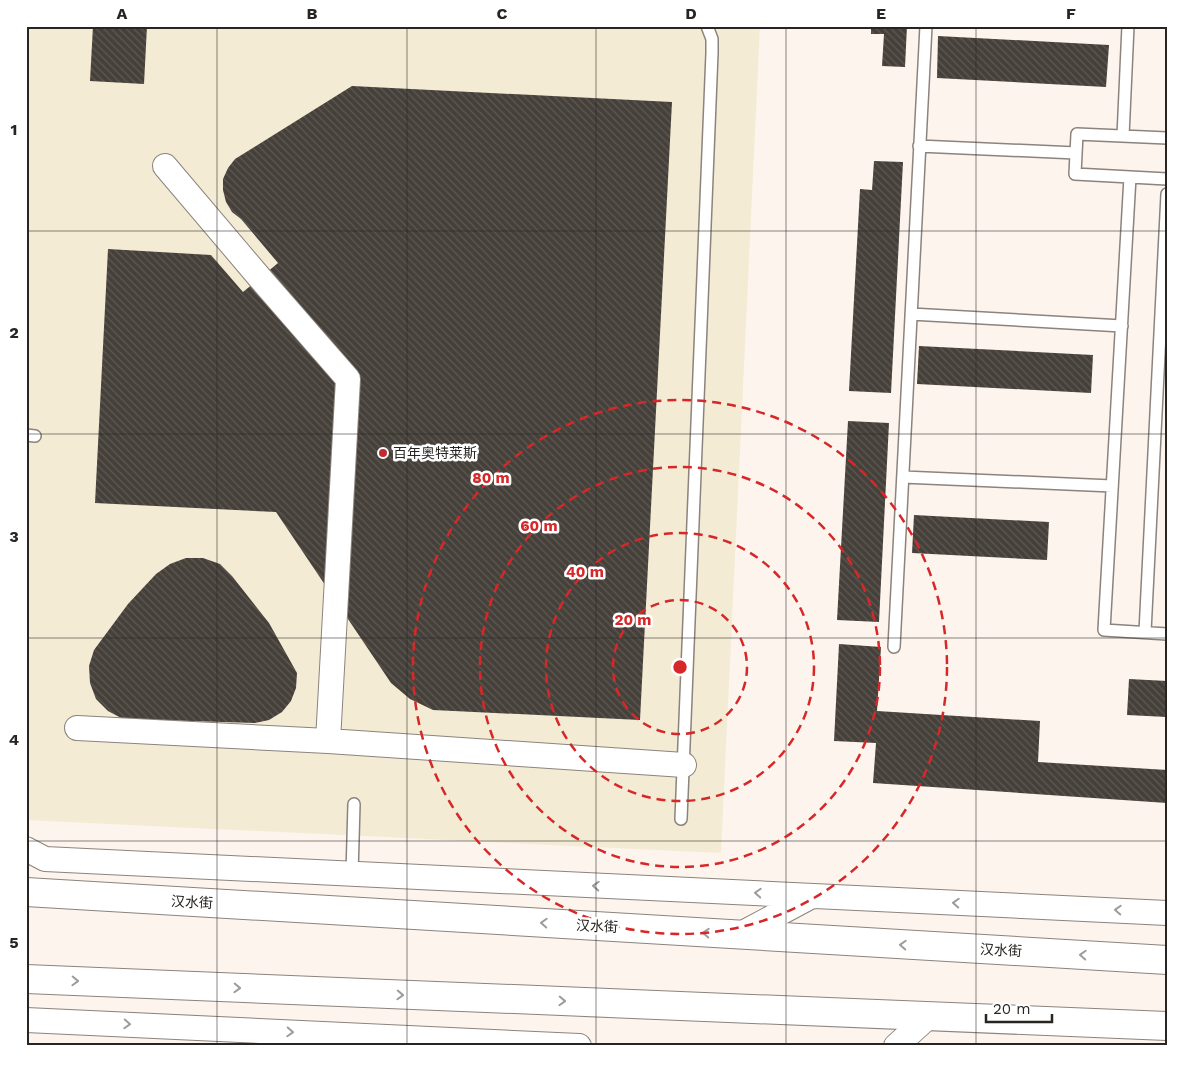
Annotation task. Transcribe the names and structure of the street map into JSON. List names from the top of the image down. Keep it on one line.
{"streets":{"main road":["汉水街"]},"places":["百年奥特莱斯"],"scale_bar":"20 m","grid":{"columns":["A","B","C","D","E","F"],"rows":["1","2","3","4","5"]},"rings":["80 m","60 m","40 m","20 m"]}
